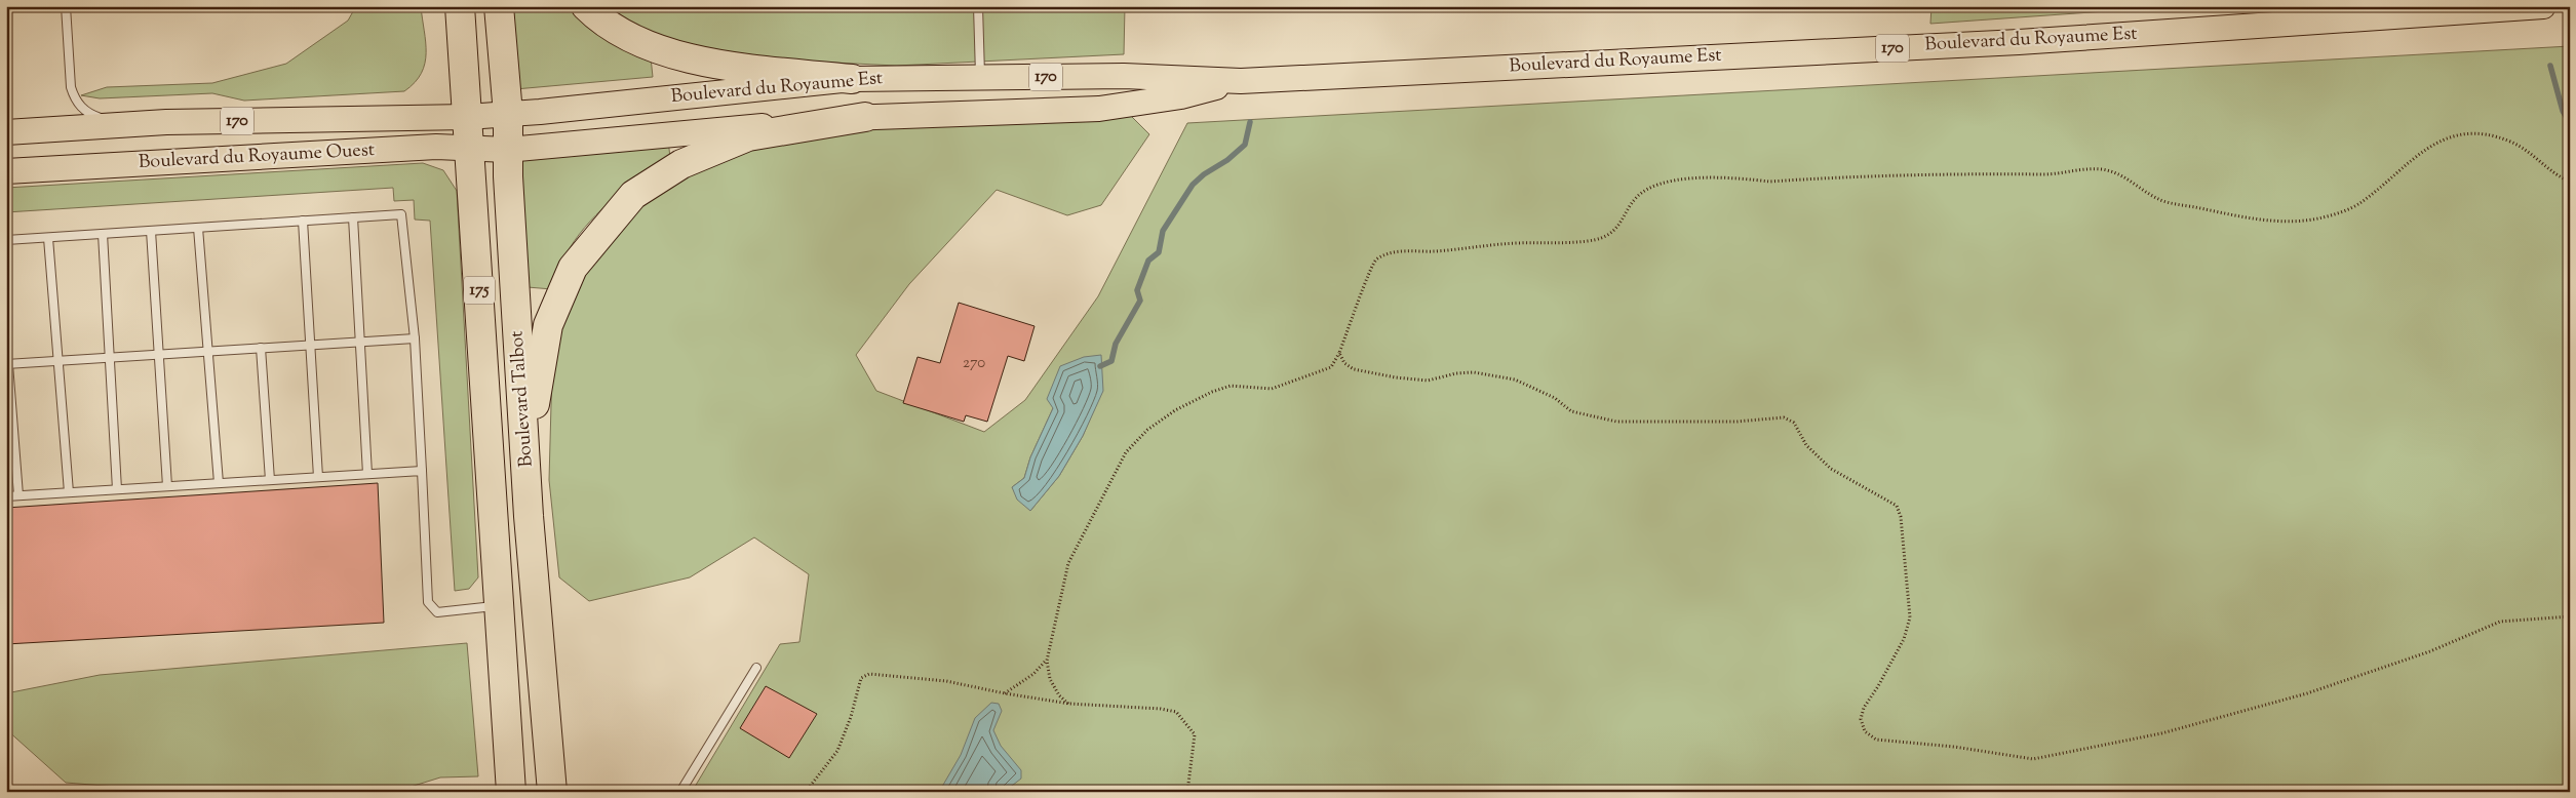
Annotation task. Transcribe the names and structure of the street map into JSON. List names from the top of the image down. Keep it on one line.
{"streets":{"highway":["175","Boulevard Talbot"],"main road":["Boulevard du Royaume Est","170","Boulevard du Royaume Ouest"]},"crossings":[["Boulevard du Royaume Est","Boulevard du Royaume Ouest"],["Boulevard du Royaume Est","Boulevard Talbot"],["Boulevard du Royaume Ouest","Boulevard Talbot"]],"house_numbers":["270"]}
